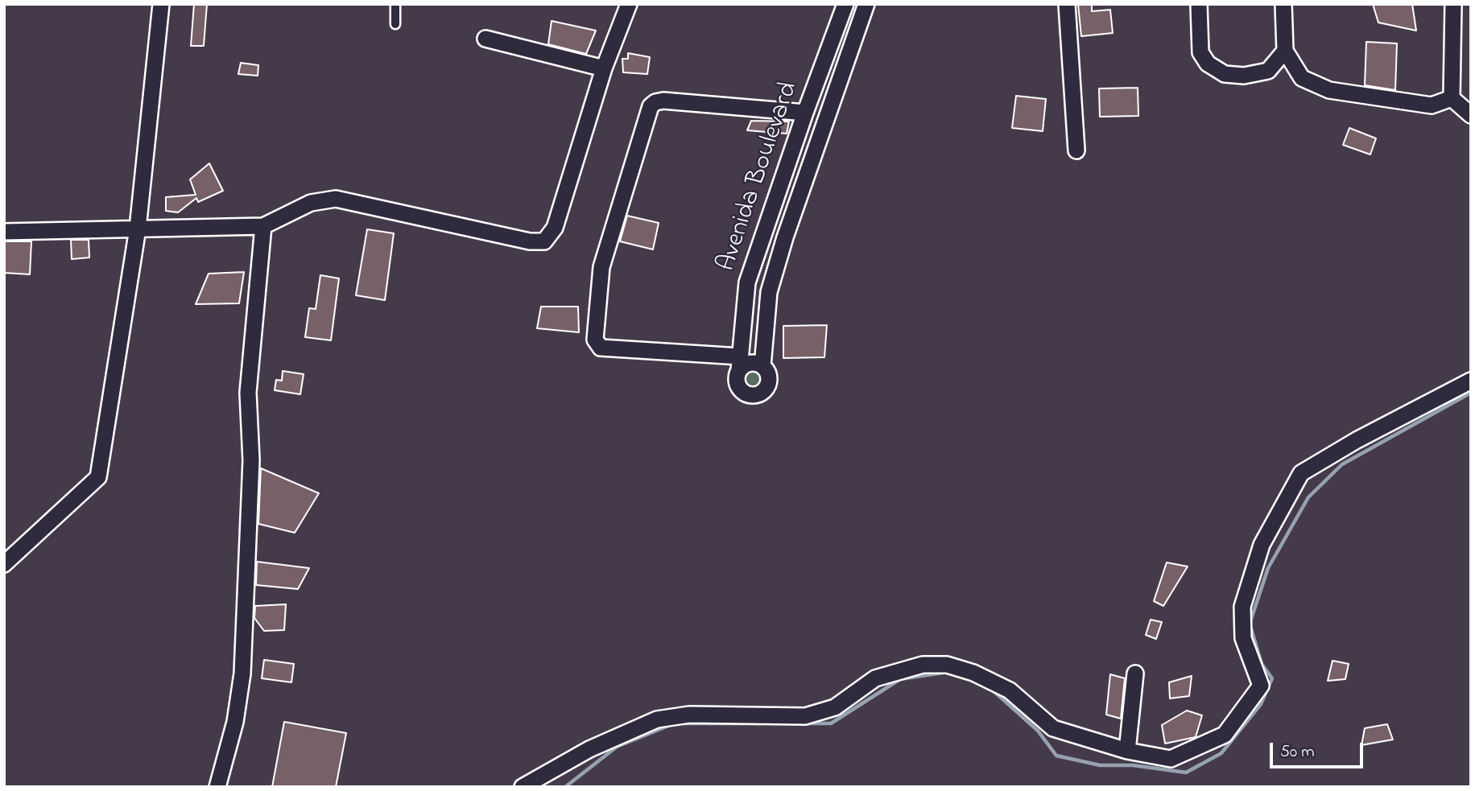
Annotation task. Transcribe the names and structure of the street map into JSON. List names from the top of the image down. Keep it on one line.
{"streets":{"street":["Avenida Boulevard"]},"scale_bar":"50 m"}
